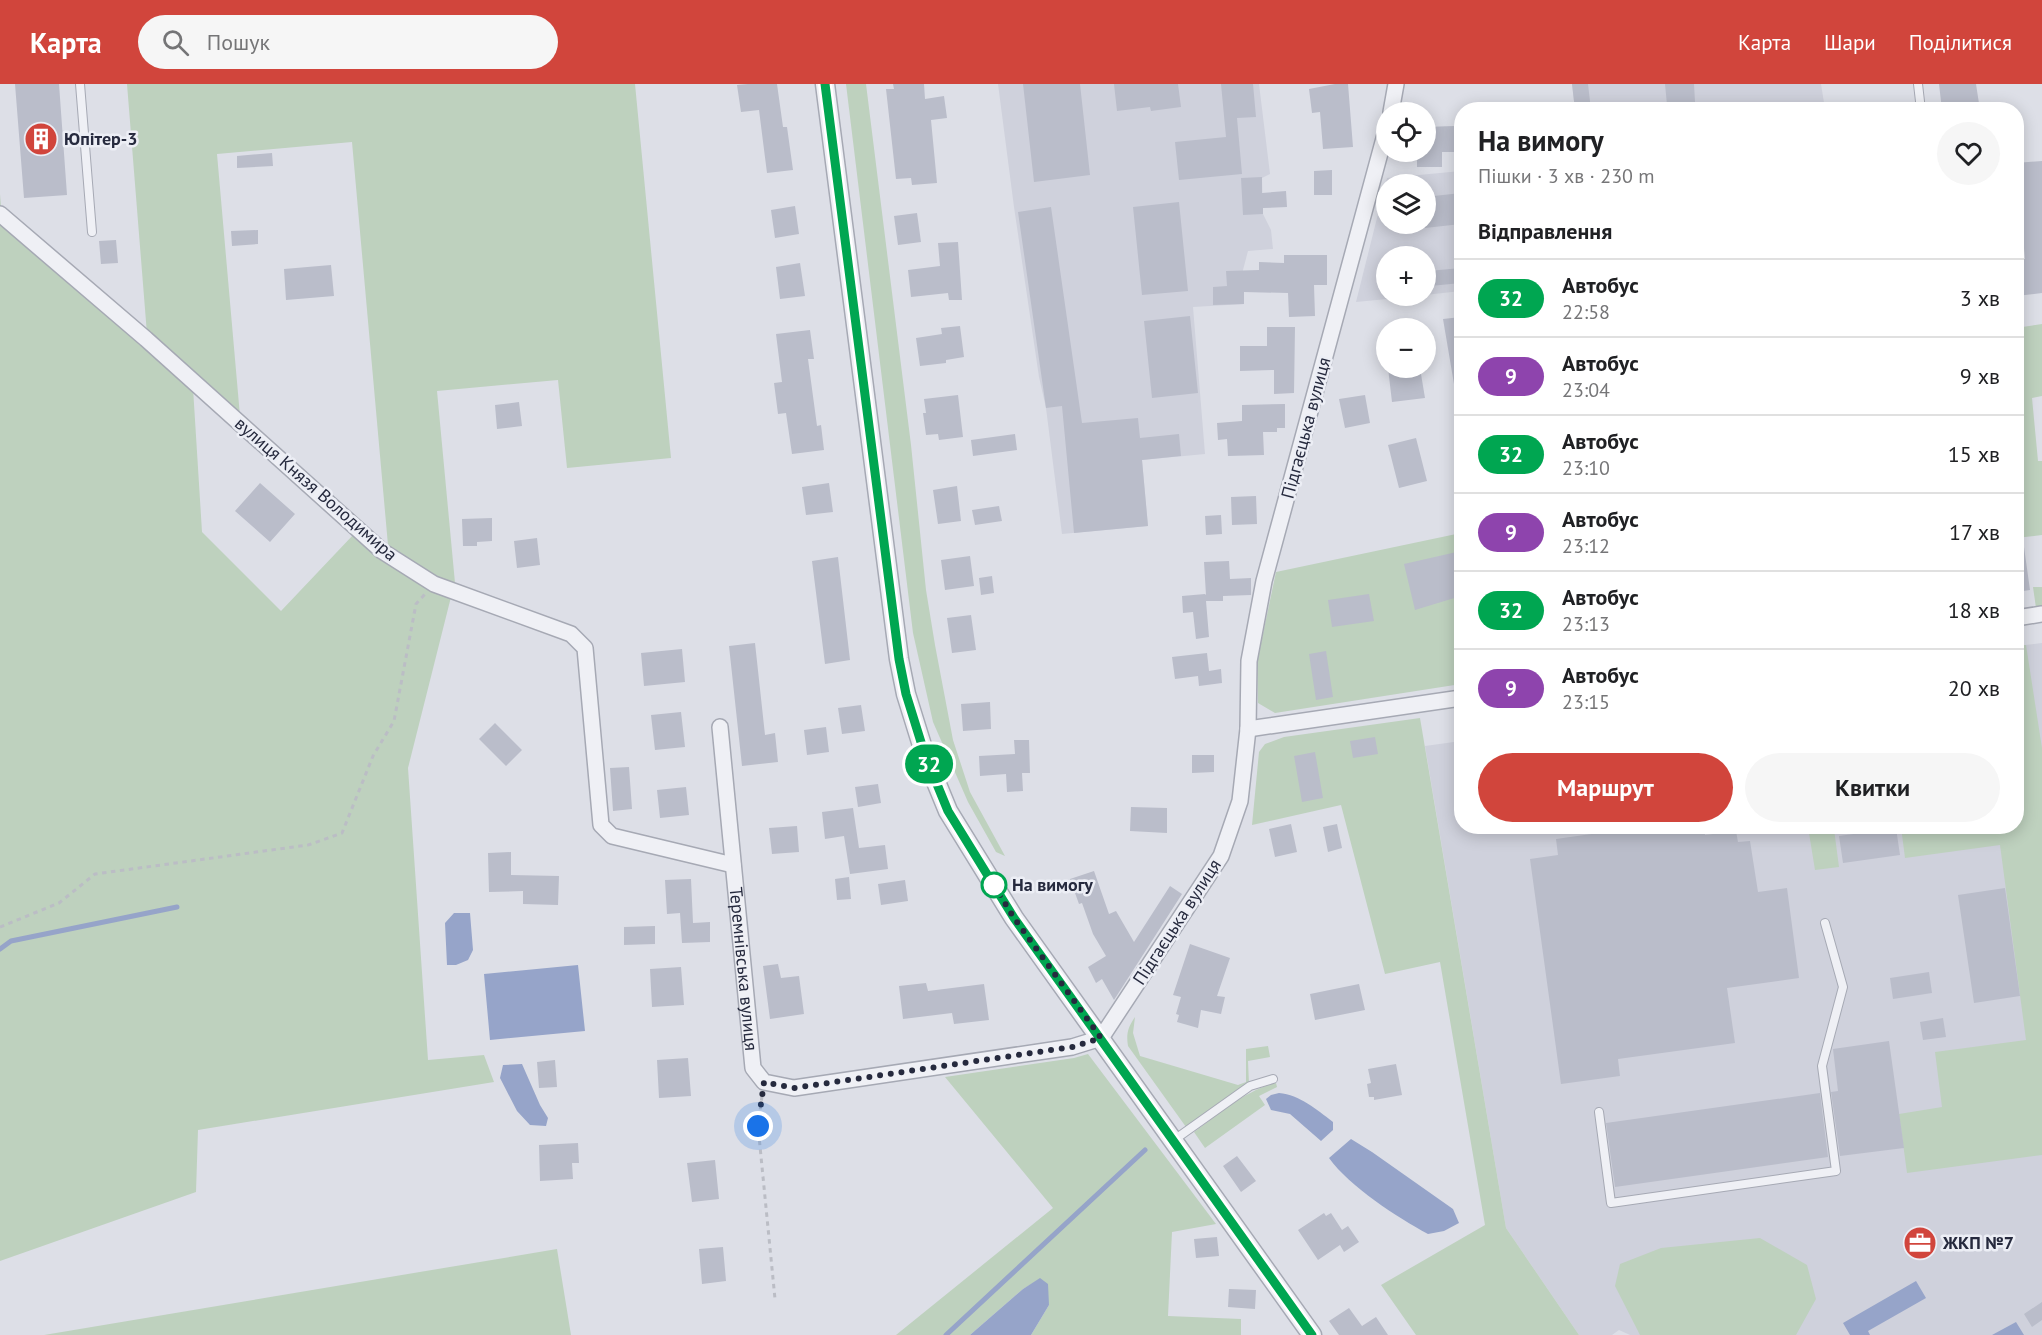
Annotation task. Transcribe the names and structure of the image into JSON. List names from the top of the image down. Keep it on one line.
{"streets":{"street":["Підгаєцька вулиця","вулиця Князя Володимира","Теремнівська вулиця"]},"crossings":[["вулиця Князя Володимира","Теремнівська вулиця"]],"places":{"building":["Юпітер-3"],"other":["На вимогу"],"office":["ЖКП №7"]},"lines":["bus line 32"],"page":{"header":"Карта","search":"Пошук","nav":["Карта","Шари","Поділитися"],"on_map":"32","map_buttons":["+","−"],"heading":[["На вимогу","Пішки · 3 хв · 230 m"],"Відправлення"],"list":[{"mark":"32","name":"Автобус","note":"22:58","value":"3 хв"},{"mark":"9","name":"Автобус","note":"23:04","value":"9 хв"},{"mark":"32","name":"Автобус","note":"23:10","value":"15 хв"},{"mark":"9","name":"Автобус","note":"23:12","value":"17 хв"},{"mark":"32","name":"Автобус","note":"23:13","value":"18 хв"},{"mark":"9","name":"Автобус","note":"23:15","value":"20 хв"}],"buttons":["Маршрут","Квитки"]}}
